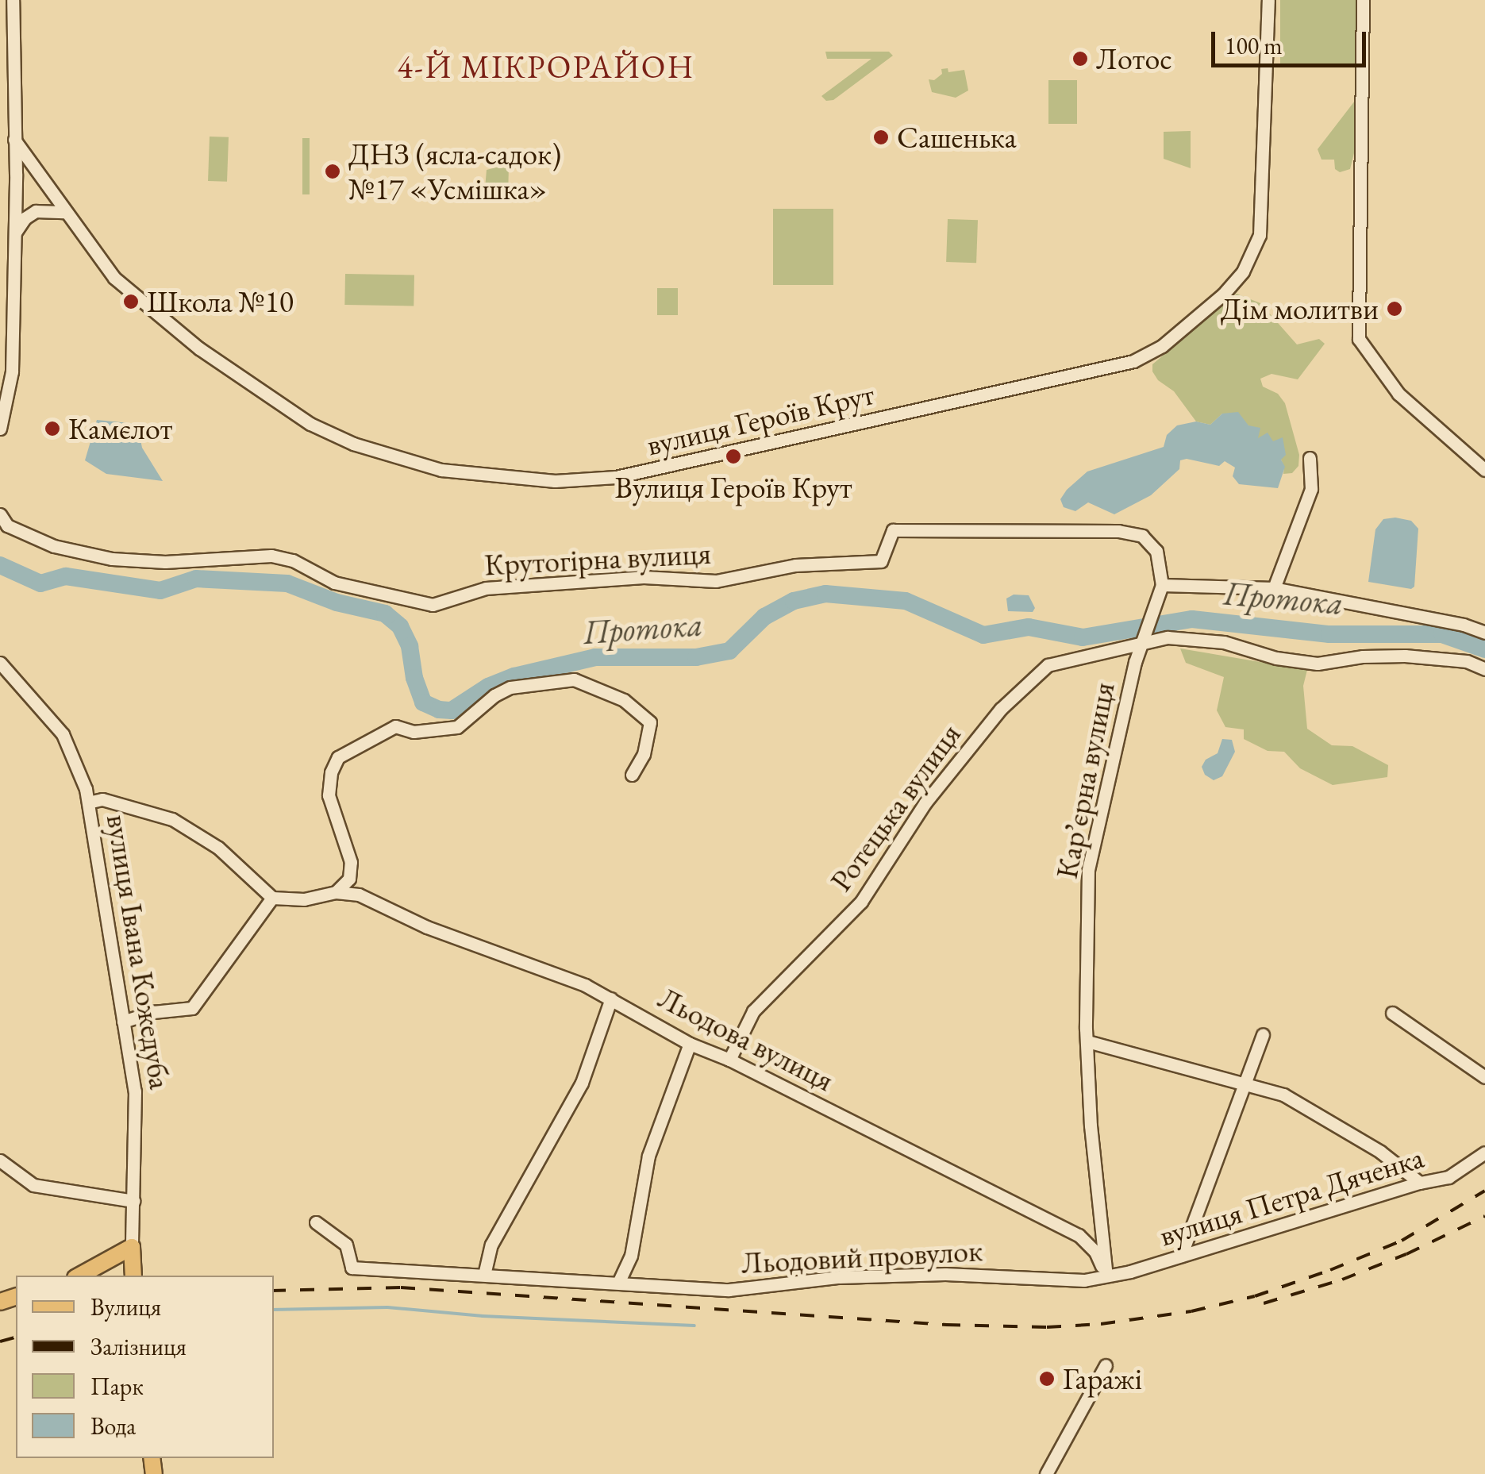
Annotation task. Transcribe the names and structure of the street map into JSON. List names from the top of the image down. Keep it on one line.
{"streets":{"main road":["вулиця Івана Кожедуба"],"street":["вулиця Героїв Крут","Крутогірна вулиця","Карʼєрна вулиця","Ротецька вулиця","Льодова вулиця","вулиця Петра Дяченка","Льодовий провулок"]},"crossings":[["Крутогірна вулиця","Карʼєрна вулиця"],["Карʼєрна вулиця","Ротецька вулиця"],["Карʼєрна вулиця","Льодова вулиця"],["Карʼєрна вулиця","вулиця Петра Дяченка"],["Карʼєрна вулиця","Льодовий провулок"],["Ротецька вулиця","Льодова вулиця"],["Льодова вулиця","вулиця Петра Дяченка"],["Льодова вулиця","Льодовий провулок"],["вулиця Петра Дяченка","Льодовий провулок"]],"districts":["4-Й МІКРОРАЙОН"],"water":["Протока"],"places":["Лотос","Сашенька","ДНЗ (ясла-садок) №17 «Усмішка»","Школа №10","Дім молитви","Камєлот","Вулиця Героїв Крут","Гаражі"],"legend":["Вулиця","Залізниця","Парк","Вода"],"scale_bar":"100 m"}
